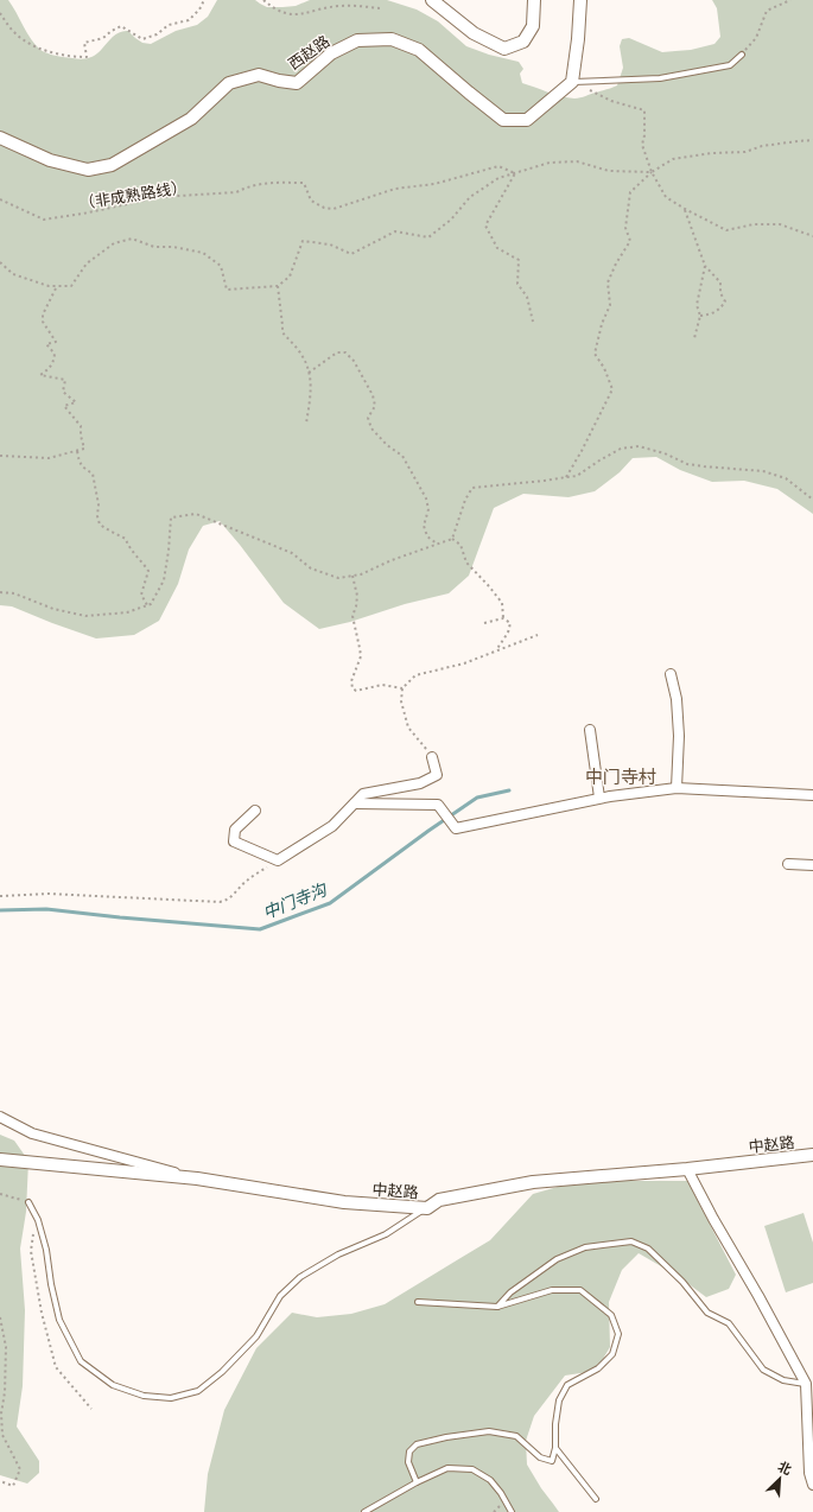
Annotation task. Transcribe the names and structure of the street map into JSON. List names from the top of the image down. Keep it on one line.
{"streets":{"street":["西赵路","中赵路"],"path":["（非成熟路线）"]},"districts":["中门寺村"],"water":["中门寺沟"],"north":"top right"}
